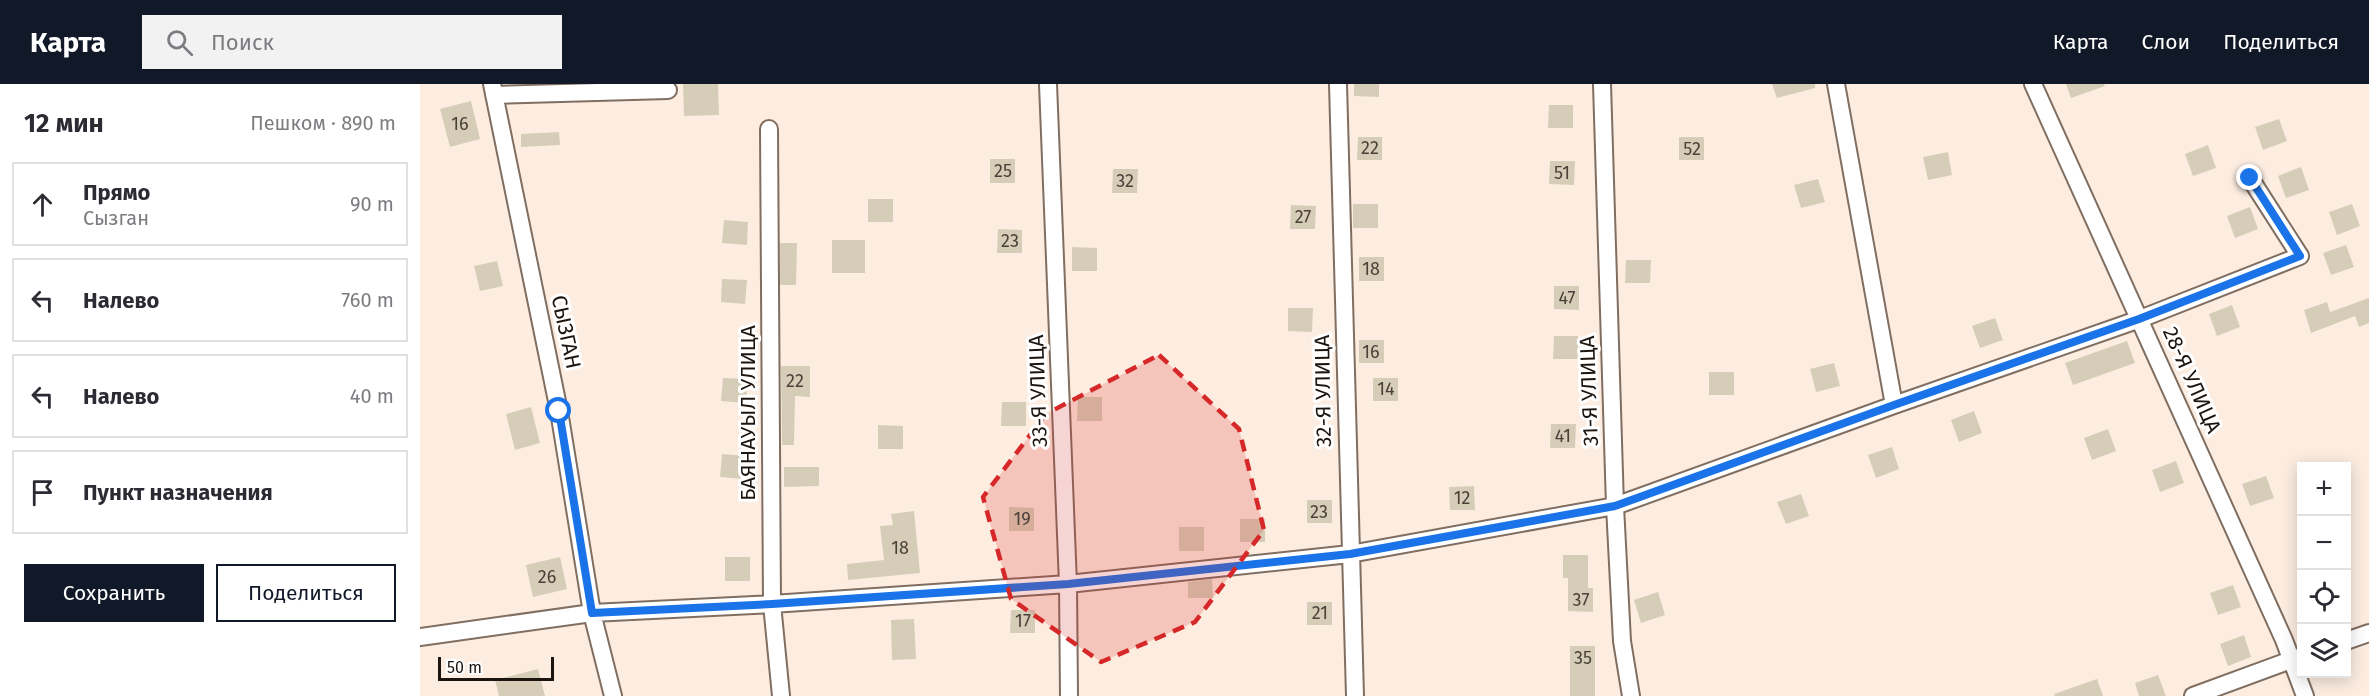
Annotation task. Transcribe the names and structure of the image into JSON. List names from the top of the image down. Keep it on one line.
{"streets":{"street":["СЫЗГАН","28-Я УЛИЦА","33-Я УЛИЦА","32-Я УЛИЦА","31-Я УЛИЦА","БАЯНАУЫЛ УЛИЦА"]},"house_numbers":["16","22","52","25","51","32","27","23","18","47","16","22","14","41","12","23","19","18","26","37","21","17","35"],"scale_bar":"50 m","page":{"header":"Карта","search":"Поиск","nav":["Карта","Слои","Поделиться"],"heading":["12 мин","Пешком · 890 m"],"list":[["Прямо","Сызган","90 m"],["Налево","760 m"],["Налево","40 m"],"Пункт назначения"],"map_buttons":["+","−"],"buttons":["Сохранить","Поделиться"],"scale":"50 m"}}
